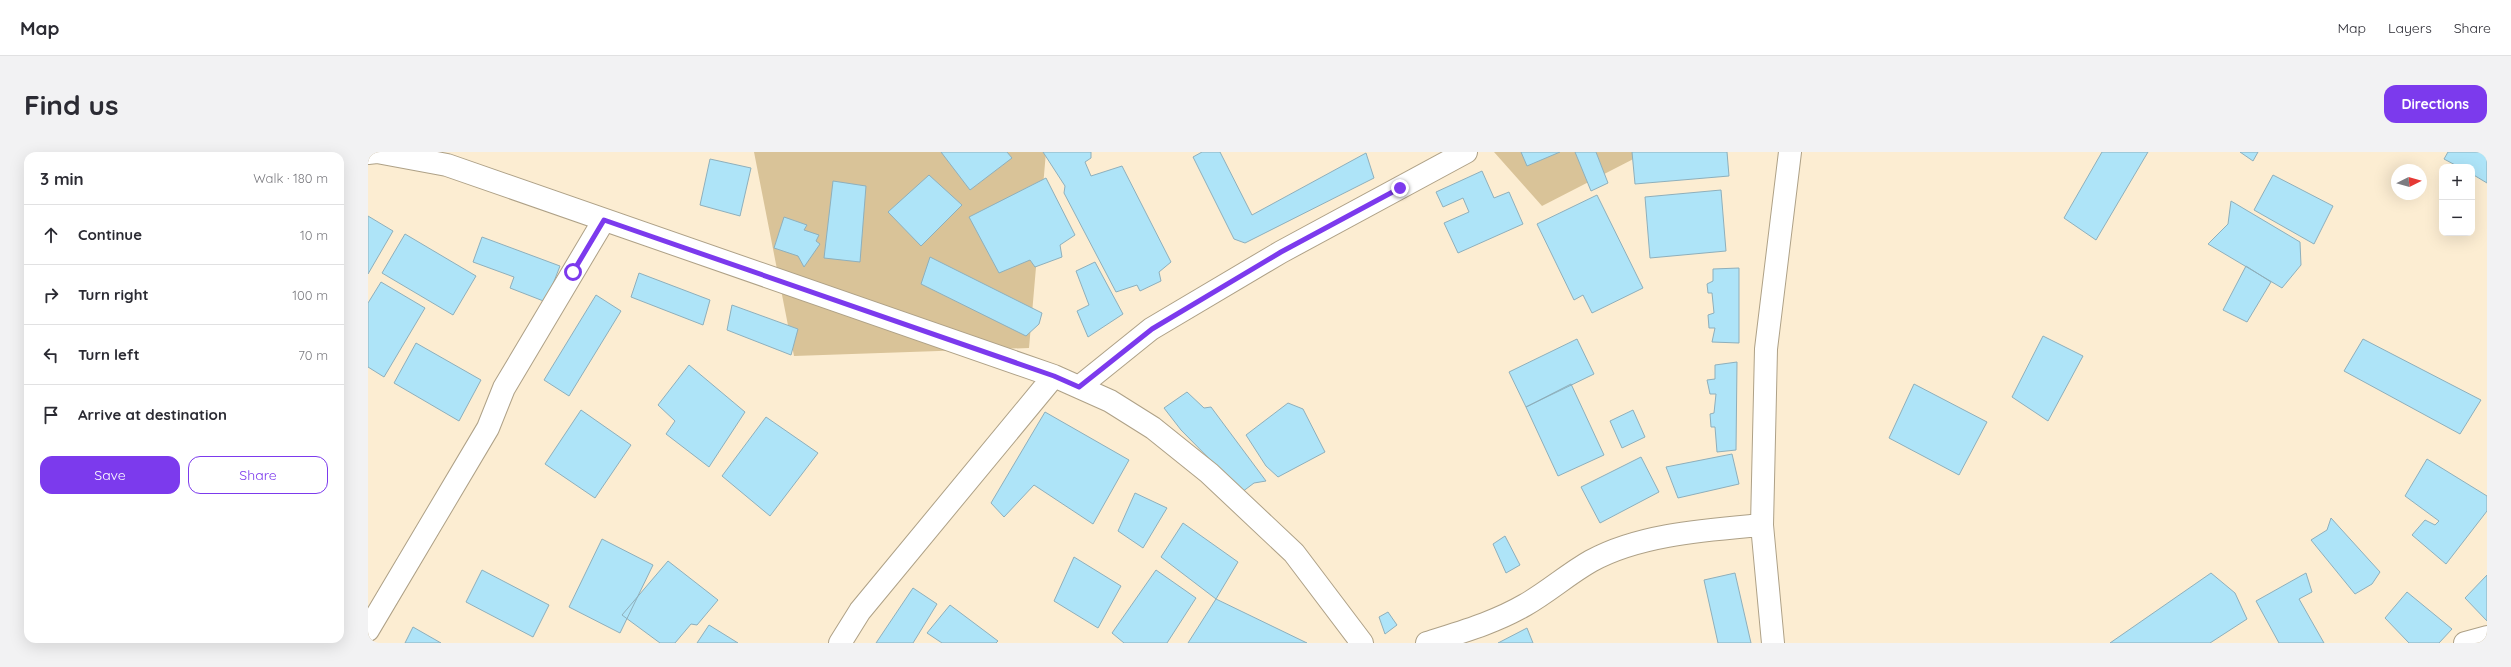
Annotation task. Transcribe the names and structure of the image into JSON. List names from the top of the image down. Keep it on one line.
{"north":"right","page":{"header":"Map","nav":["Map","Layers","Share"],"buttons":["Directions",["Save","Share"]],"title":"Find us","heading":["3 min","Walk · 180 m"],"map_buttons":["+","−"],"list":[["Continue","10 m"],["Turn right","100 m"],["Turn left","70 m"],"Arrive at destination"]}}
